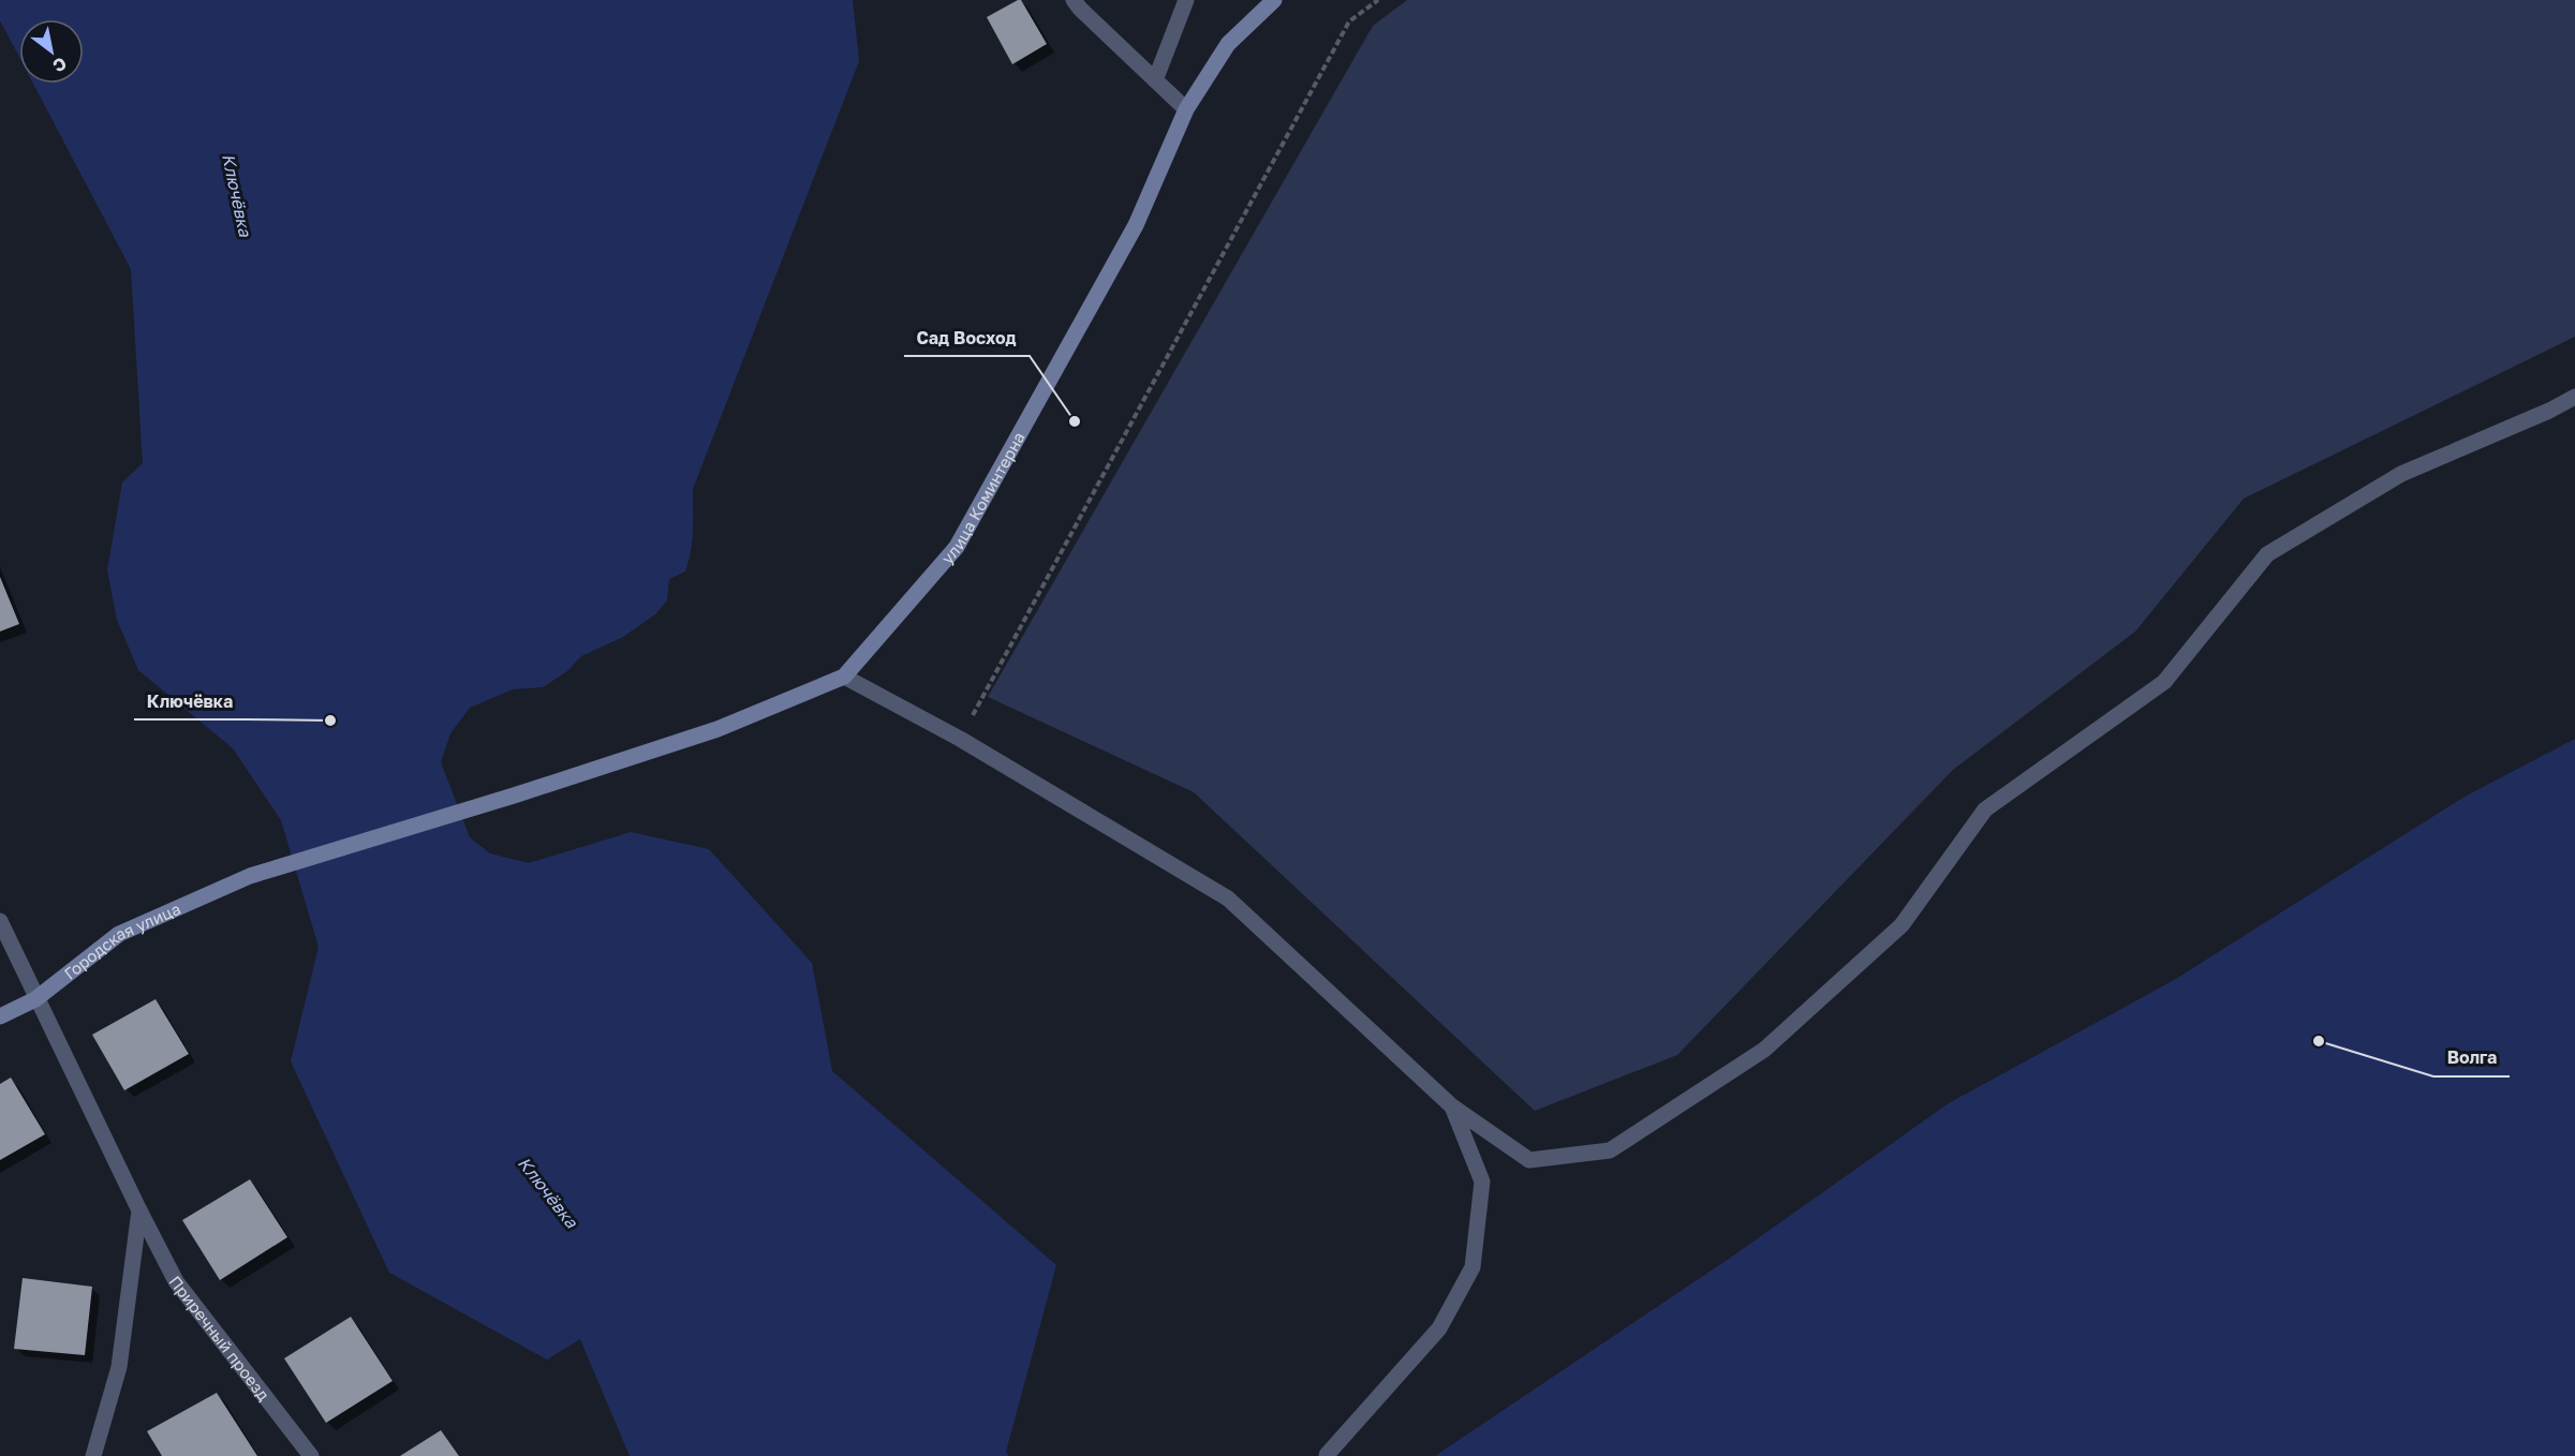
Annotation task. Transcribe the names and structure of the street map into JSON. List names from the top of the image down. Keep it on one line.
{"streets":{"street":["улица Коминтерна","Городская улица","Приречный проезд"]},"crossings":[["улица Коминтерна","Городская улица"],["Городская улица","Приречный проезд"]],"water":["Ключёвка"],"places":["Сад Восход","Ключёвка","Волга"],"north":"bottom right"}
